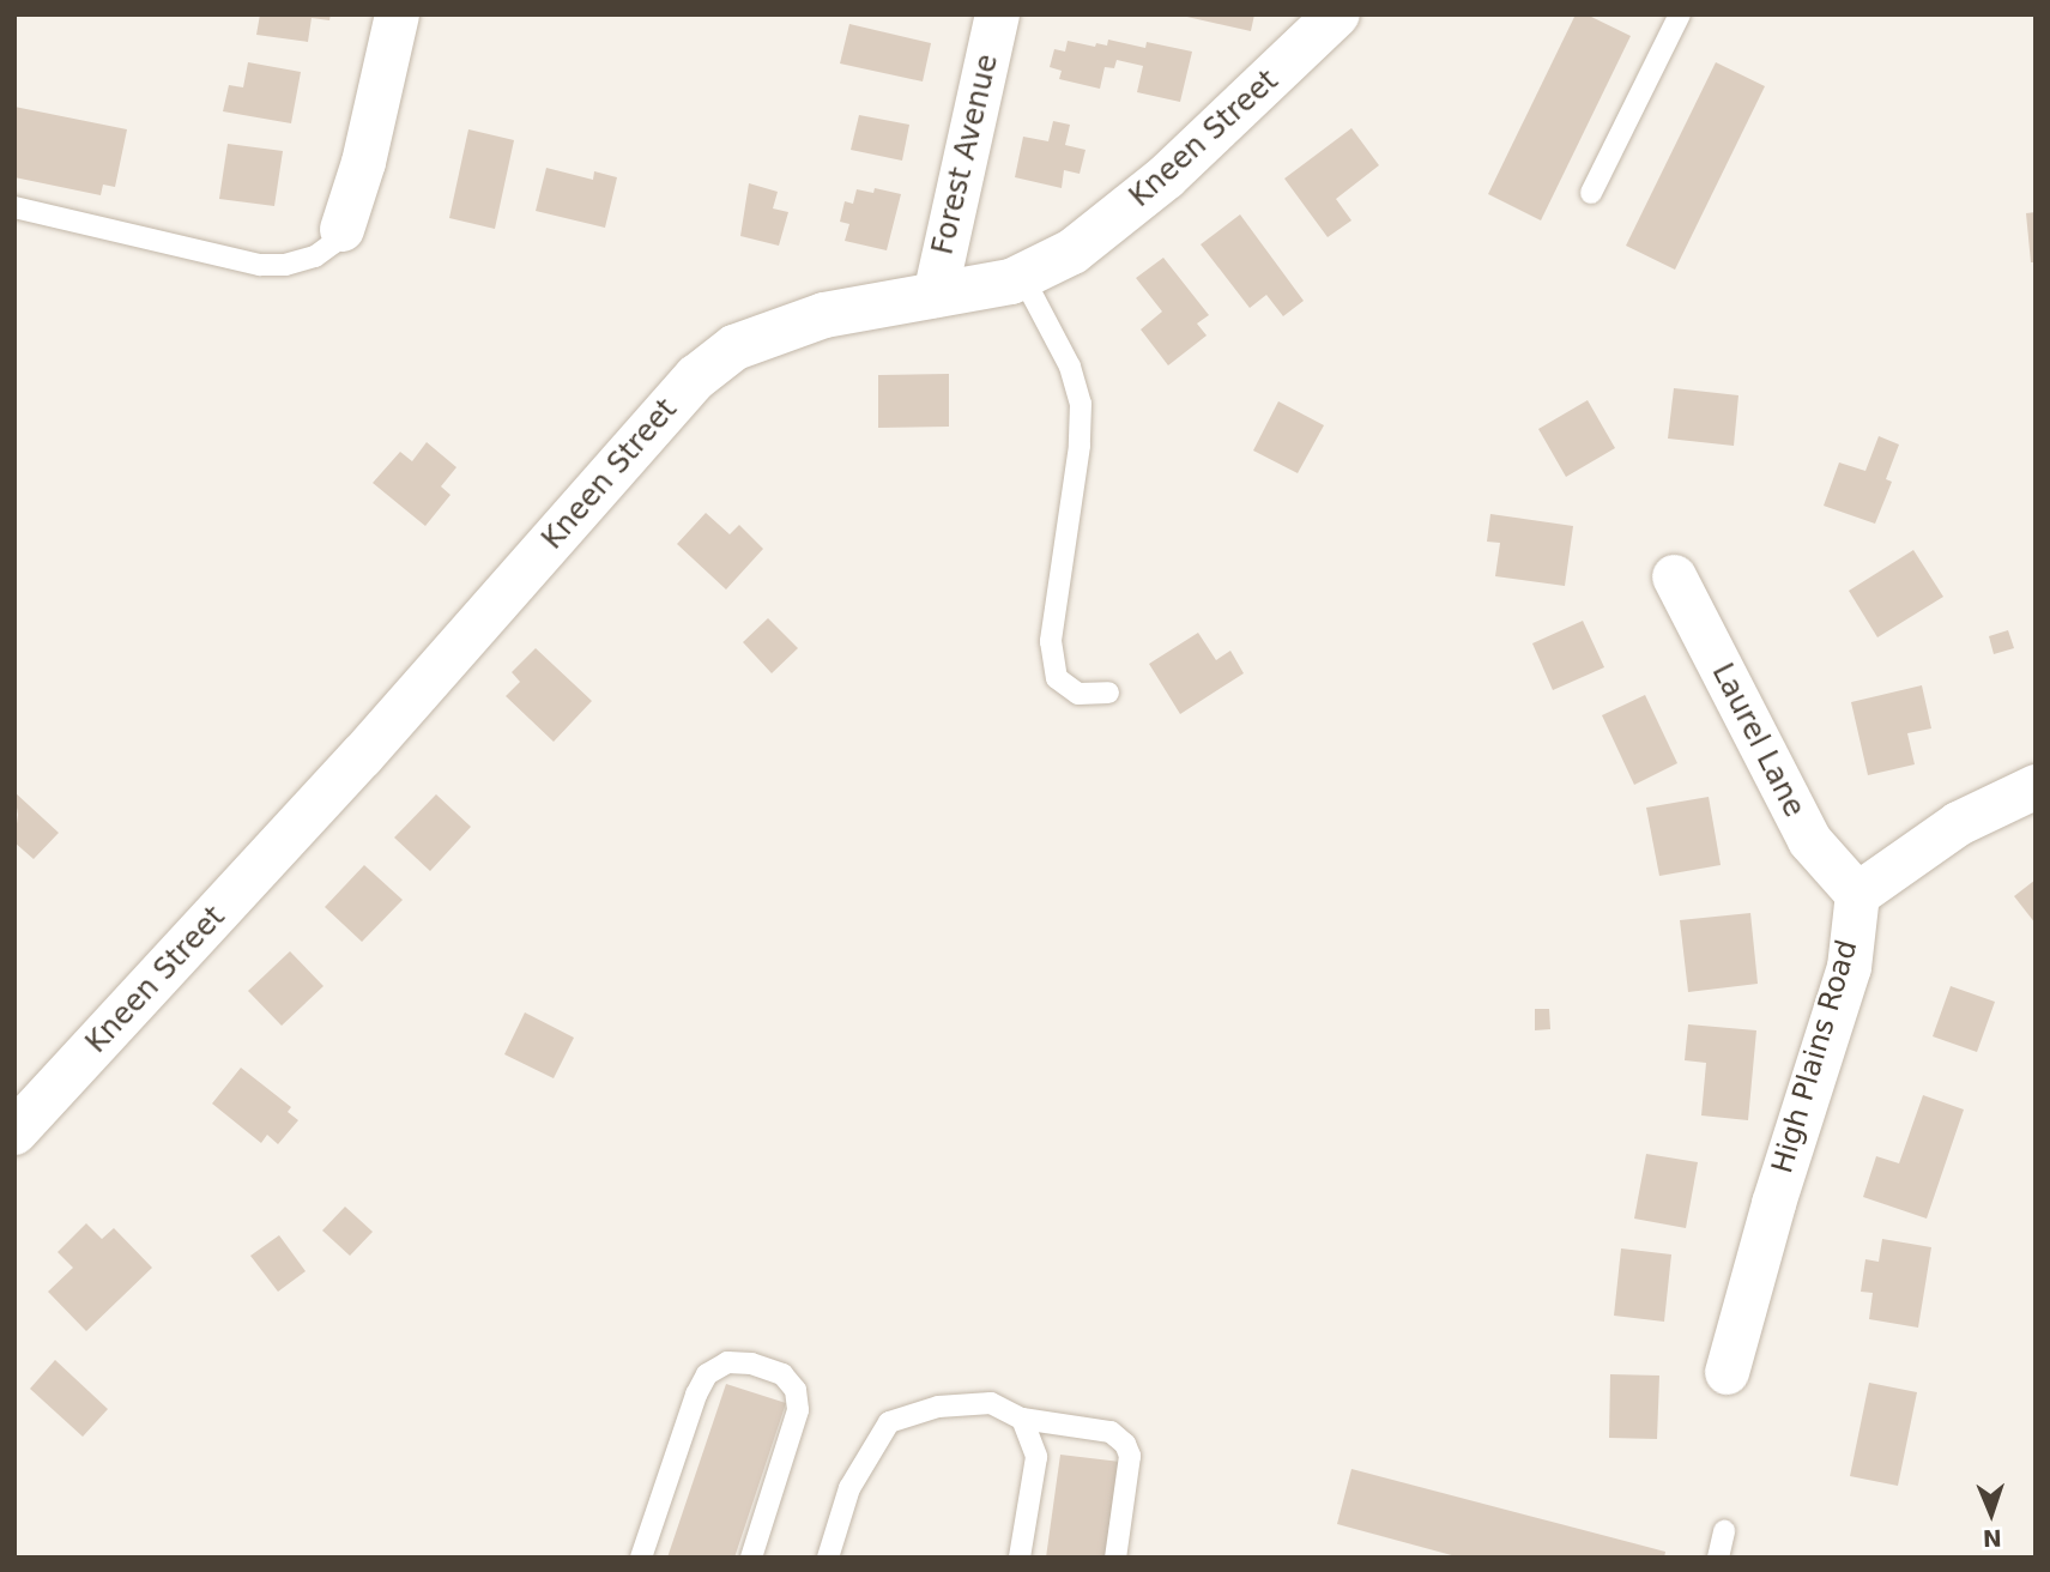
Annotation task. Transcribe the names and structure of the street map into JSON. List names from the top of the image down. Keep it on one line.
{"streets":{"street":["Kneen Street","Forest Avenue","Laurel Lane","High Plains Road"]},"crossings":[["Kneen Street","Forest Avenue"],["Laurel Lane","High Plains Road"]],"north":"bottom"}
